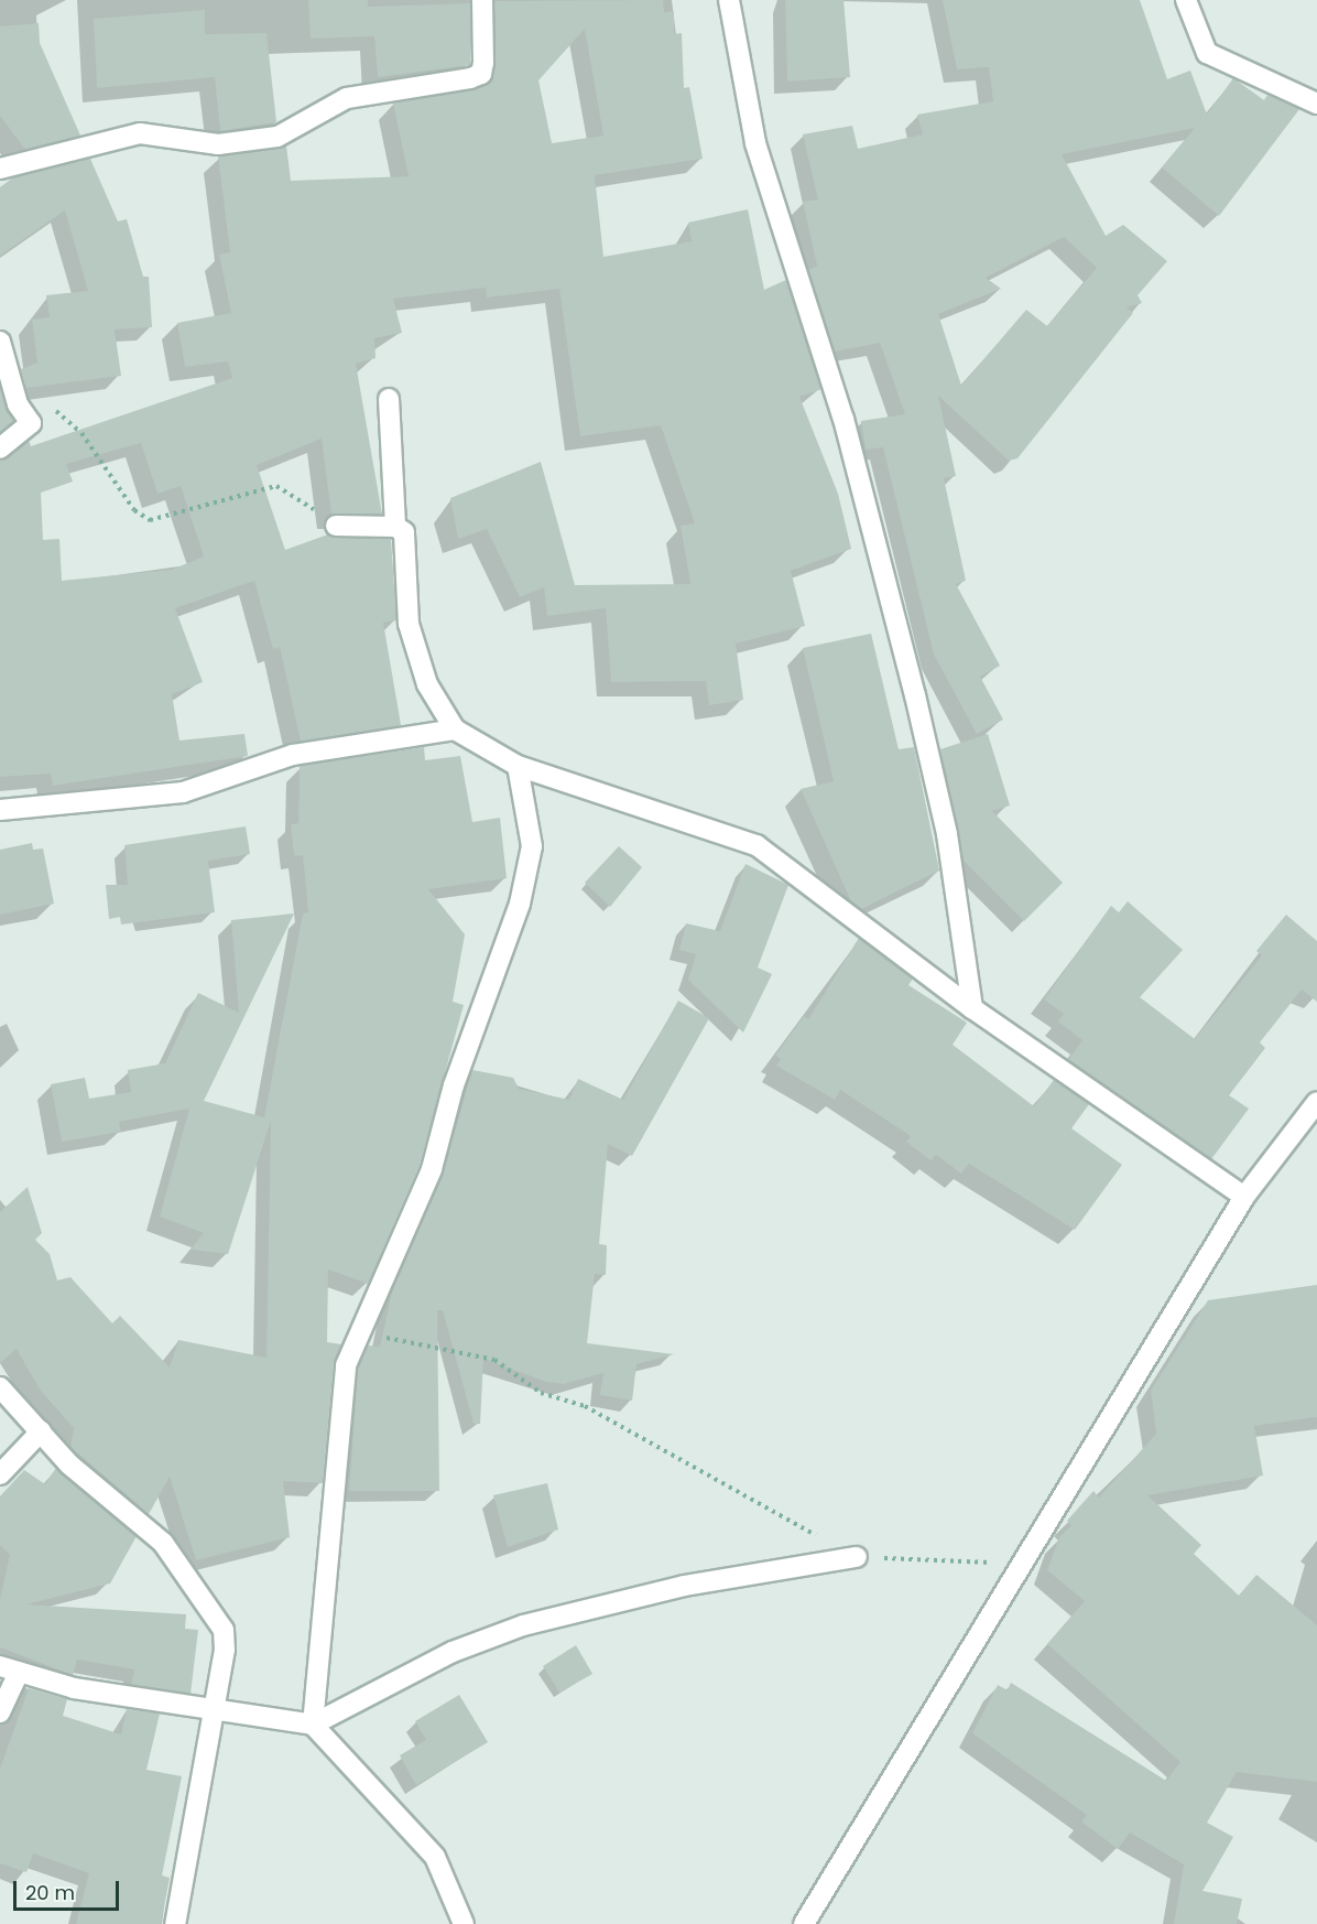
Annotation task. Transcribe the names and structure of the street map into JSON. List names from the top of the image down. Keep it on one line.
{"scale_bar":"20 m"}
